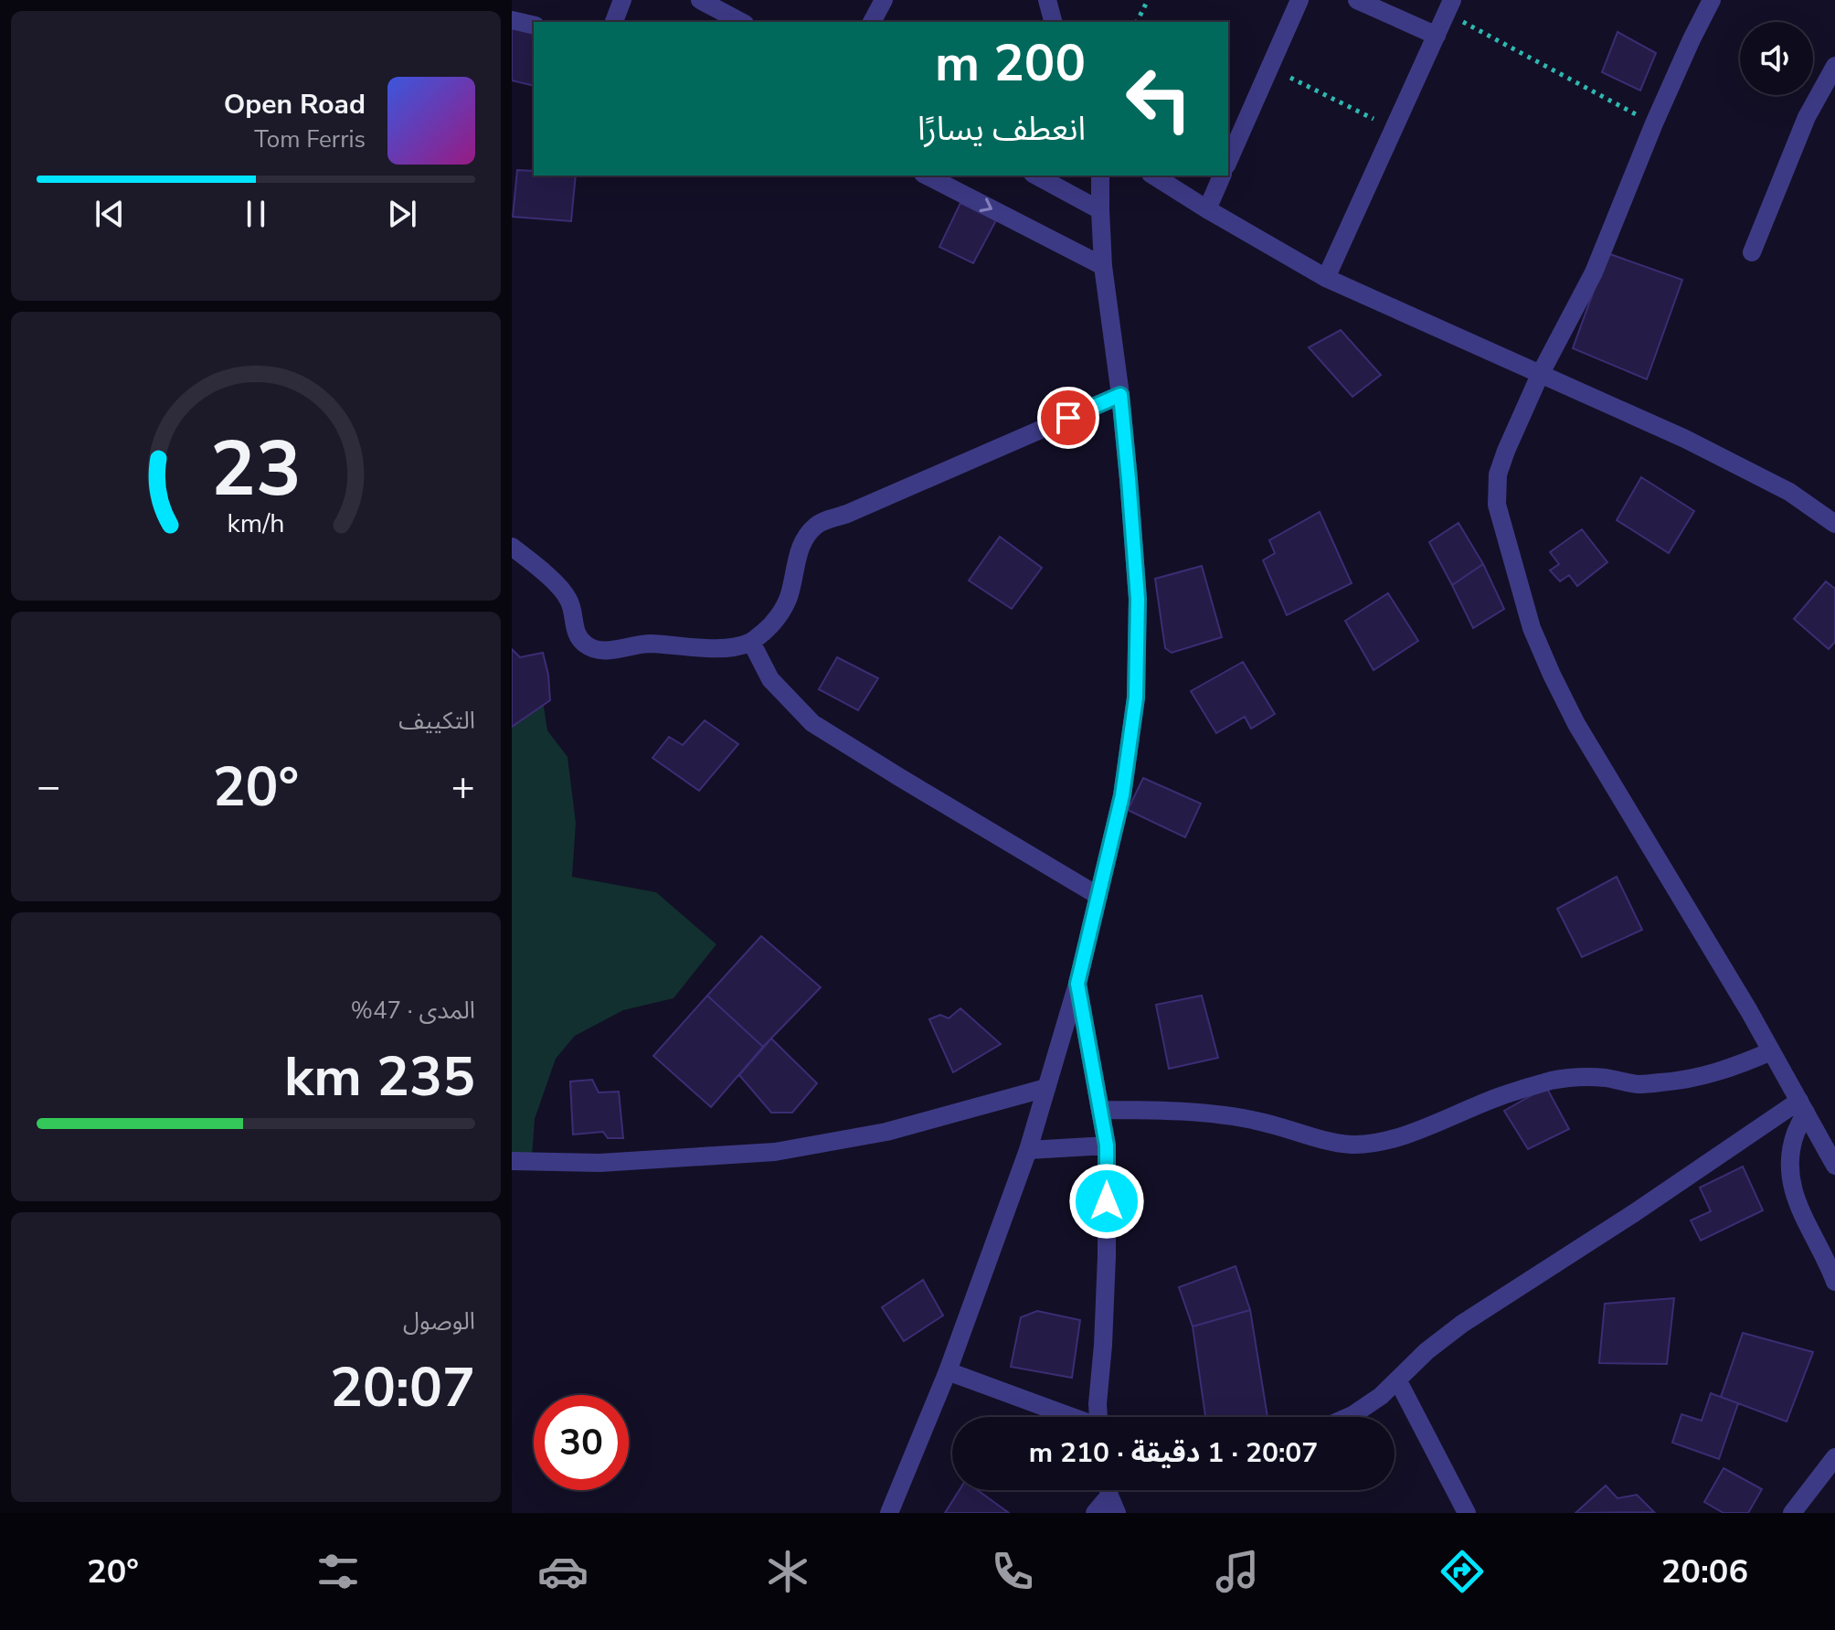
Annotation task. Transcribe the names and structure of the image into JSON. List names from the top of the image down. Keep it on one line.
{"page":{"turn":["200 m","انعطف يسارًا"],"song":["Open Road","Tom Ferris"],"tile":["التكييف",["المدى · 47%","235 km"],["الوصول","20:07"]],"heat":["−","20°","+"],"limit":"30","trip":"20:07 · 1 دقيقة · 210 m","tabs":["20:06","20°"],"gauge":["23","km/h"]}}
